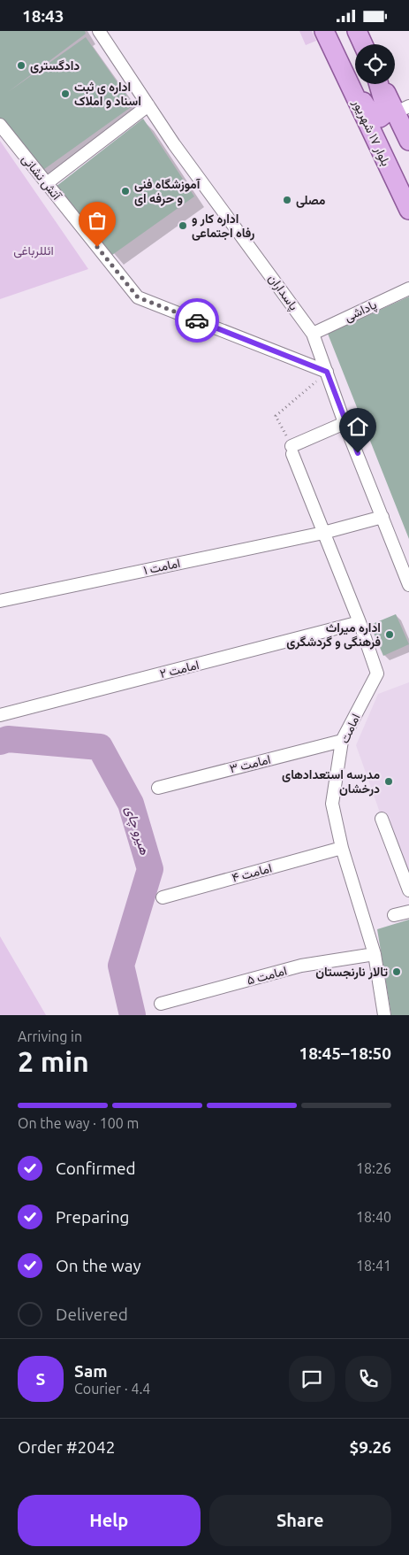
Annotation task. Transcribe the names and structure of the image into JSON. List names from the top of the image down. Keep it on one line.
{"streets":{"main road":["بلوار ١٧ شهریور"],"street":["آتش نشانی","پاسداران","پاداشی","امامت ۱","امامت ۲","امامت","امامت ۳","امامت ۴","امامت ۵"]},"crossings":[["آتش نشانی","پاسداران"],["پاسداران","پاداشی"],["پاسداران","امامت ۱"],["امامت ۱","امامت"],["امامت ۲","امامت"],["امامت","امامت ۳"],["امامت","امامت ۴"],["امامت","امامت ۵"]],"water":["هیرو چای"],"parks":["ائللرباغی"],"places":["دادگستری","اداره ی ثبت اسناد و املاک","آموزشگاه فنی و حرفه ای","مصلی","اداره کار و رفاه اجتماعی","اداره میراث فرهنگی و گردشگری","مدرسه استعدادهای درخشان","تالار نارنجستان"],"page":{"status":"18:43","heading":["2 min","Arriving in","18:45–18:50"],"panel":["Sam","Courier · 4.4","Order #2042","$9.26"],"bar":"On the way · 100 m","list":[["Confirmed","18:26"],["Preparing","18:40"],["On the way","18:41"],"Delivered"],"round":"S","buttons":["Help","Share"]}}
